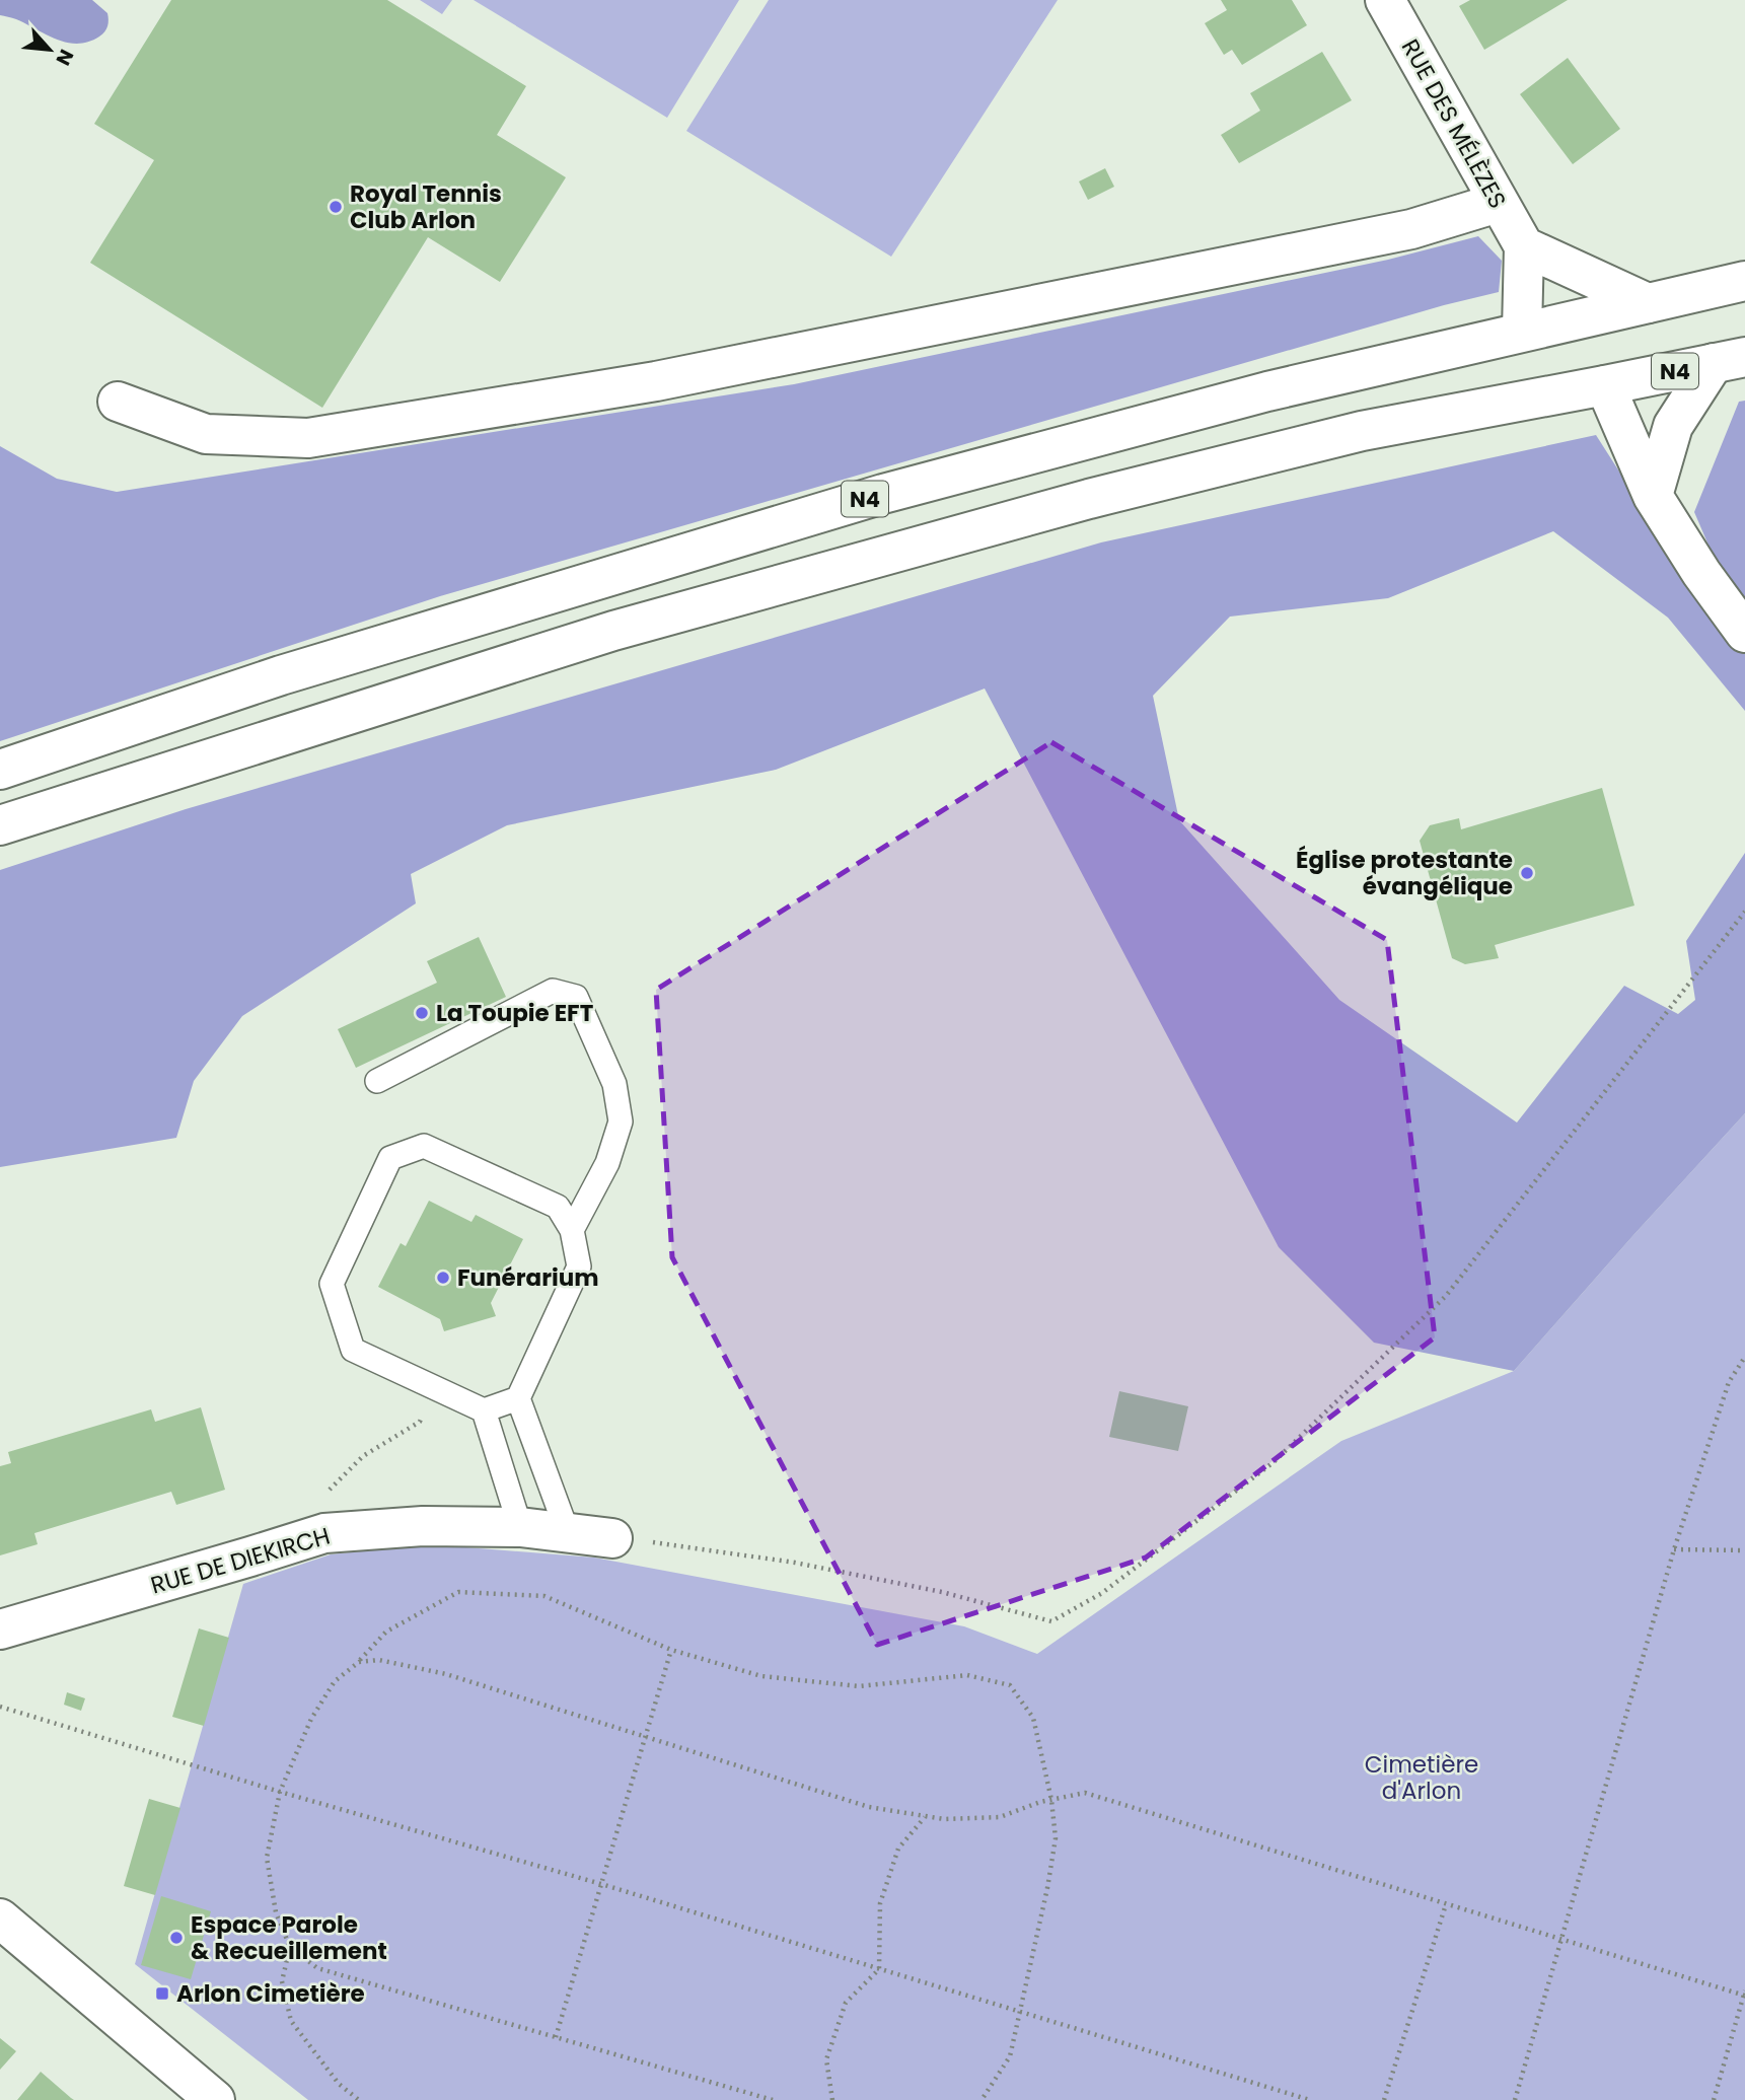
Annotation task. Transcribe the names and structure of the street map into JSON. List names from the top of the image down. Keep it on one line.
{"streets":{"main road":["RUE DES MÉLÈZES","N4","RUE DE DIEKIRCH"]},"parks":["Cimetière d'Arlon"],"places":{"other":["Royal Tennis Club Arlon","Église protestante évangélique","La Toupie EFT","Funérarium","Espace Parole & Recueillement"],"transit":["Arlon Cimetière"]},"north":"bottom right"}
